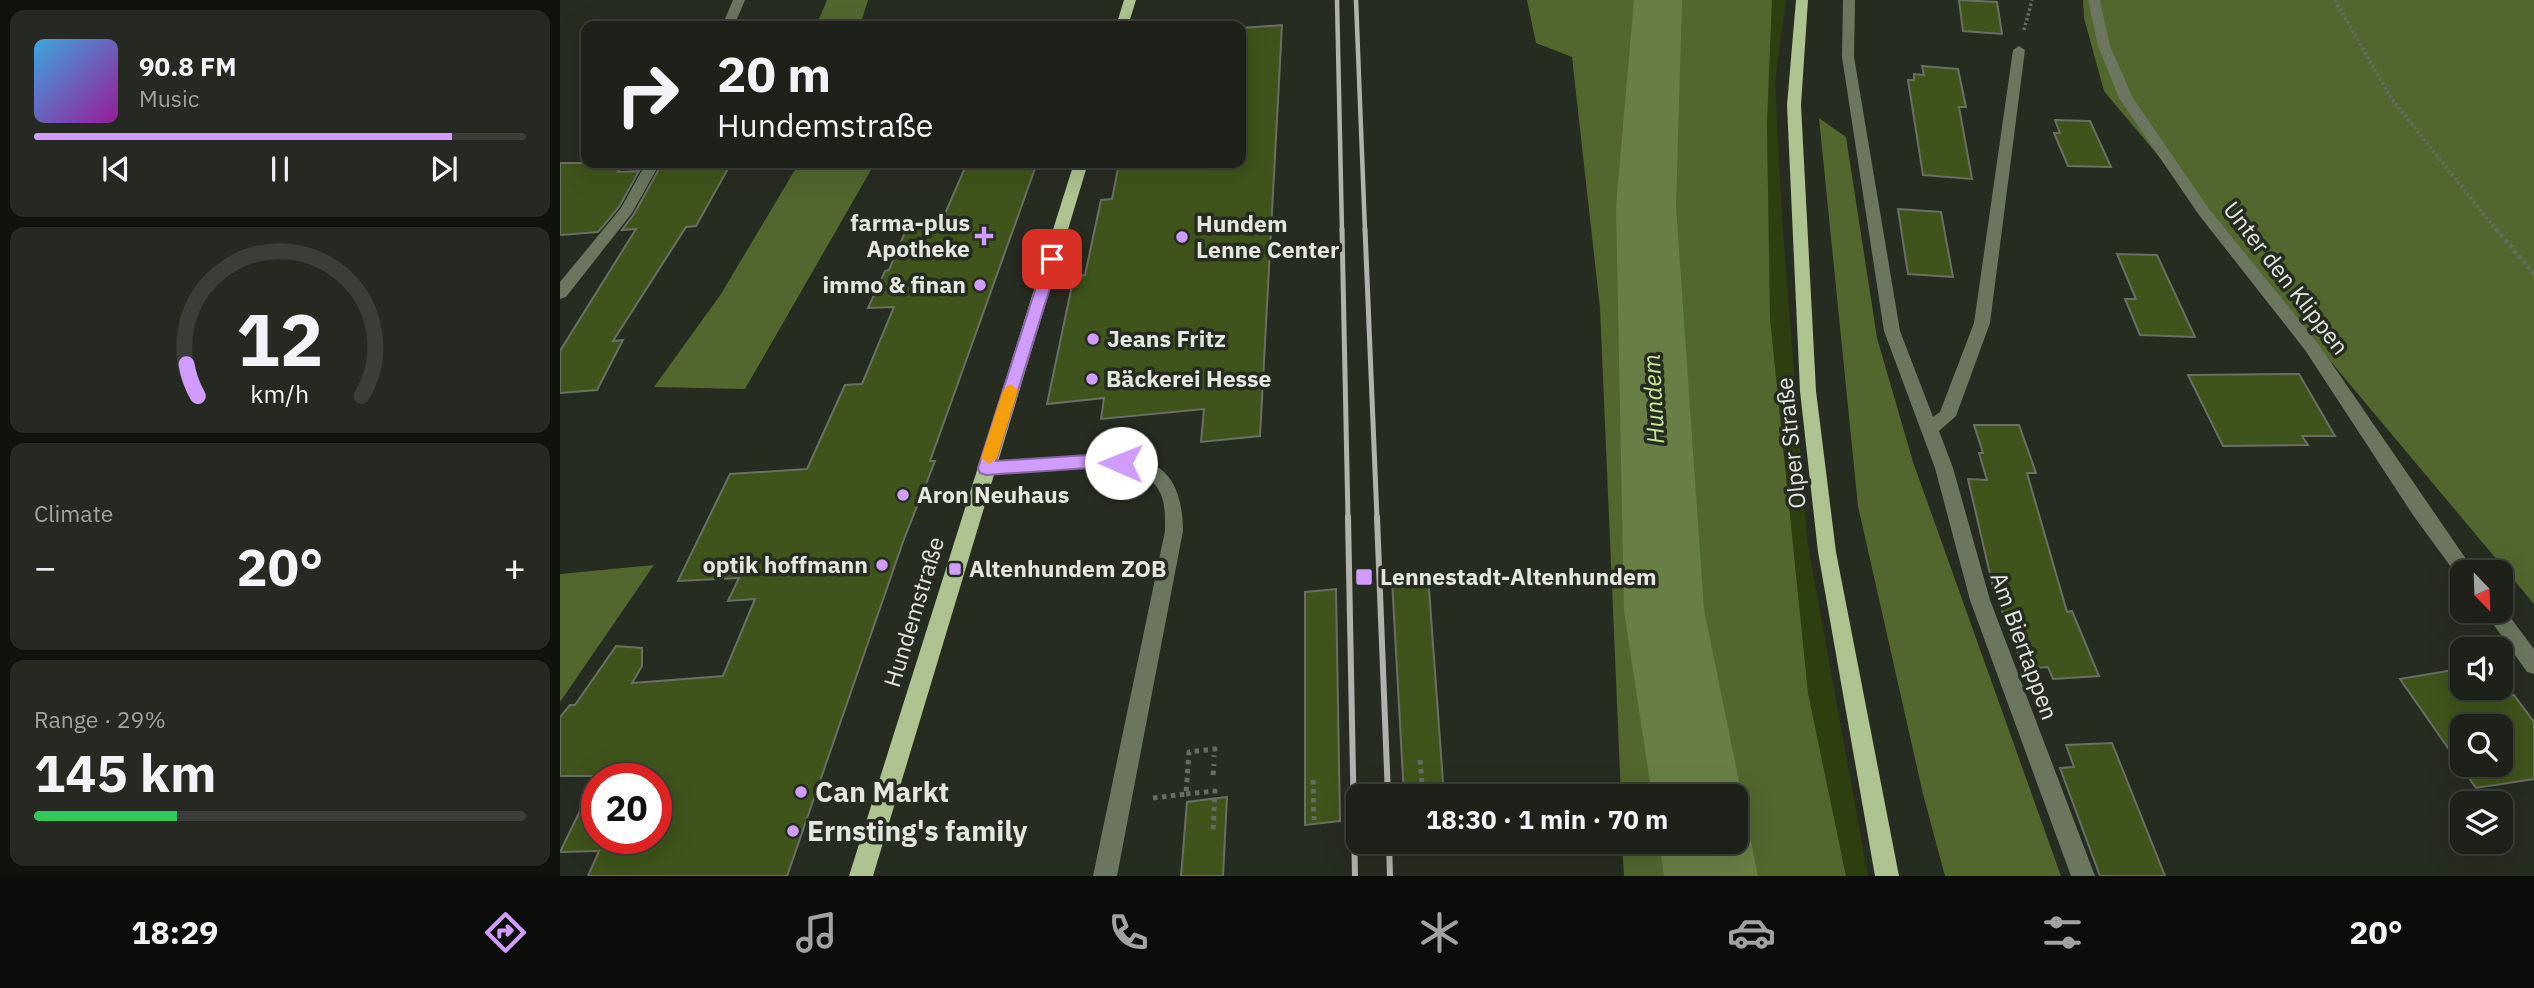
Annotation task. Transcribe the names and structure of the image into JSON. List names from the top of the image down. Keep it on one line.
{"streets":{"main road":["Olper Straße","Hundemstraße"],"street":["Unter den Klippen","Am Biertappen"]},"water":["Hundem"],"places":{"health":["farma-plus Apotheke"],"other":["Hundem Lenne Center","immo & finan","Jeans Fritz","Bäckerei Hesse","Aron Neuhaus","optik hoffmann","Can Markt","Ernsting's family"],"transit":["Altenhundem ZOB","Lennestadt-Altenhundem"]},"north":"bottom right","page":{"turn":["20 m","Hundemstraße"],"song":["90.8 FM","Music"],"tile":["Climate",["Range · 29%","145 km"]],"heat":["−","20°","+"],"limit":"20","trip":"18:30 · 1 min · 70 m","tabs":["18:29","20°"],"gauge":["12","km/h"]}}
